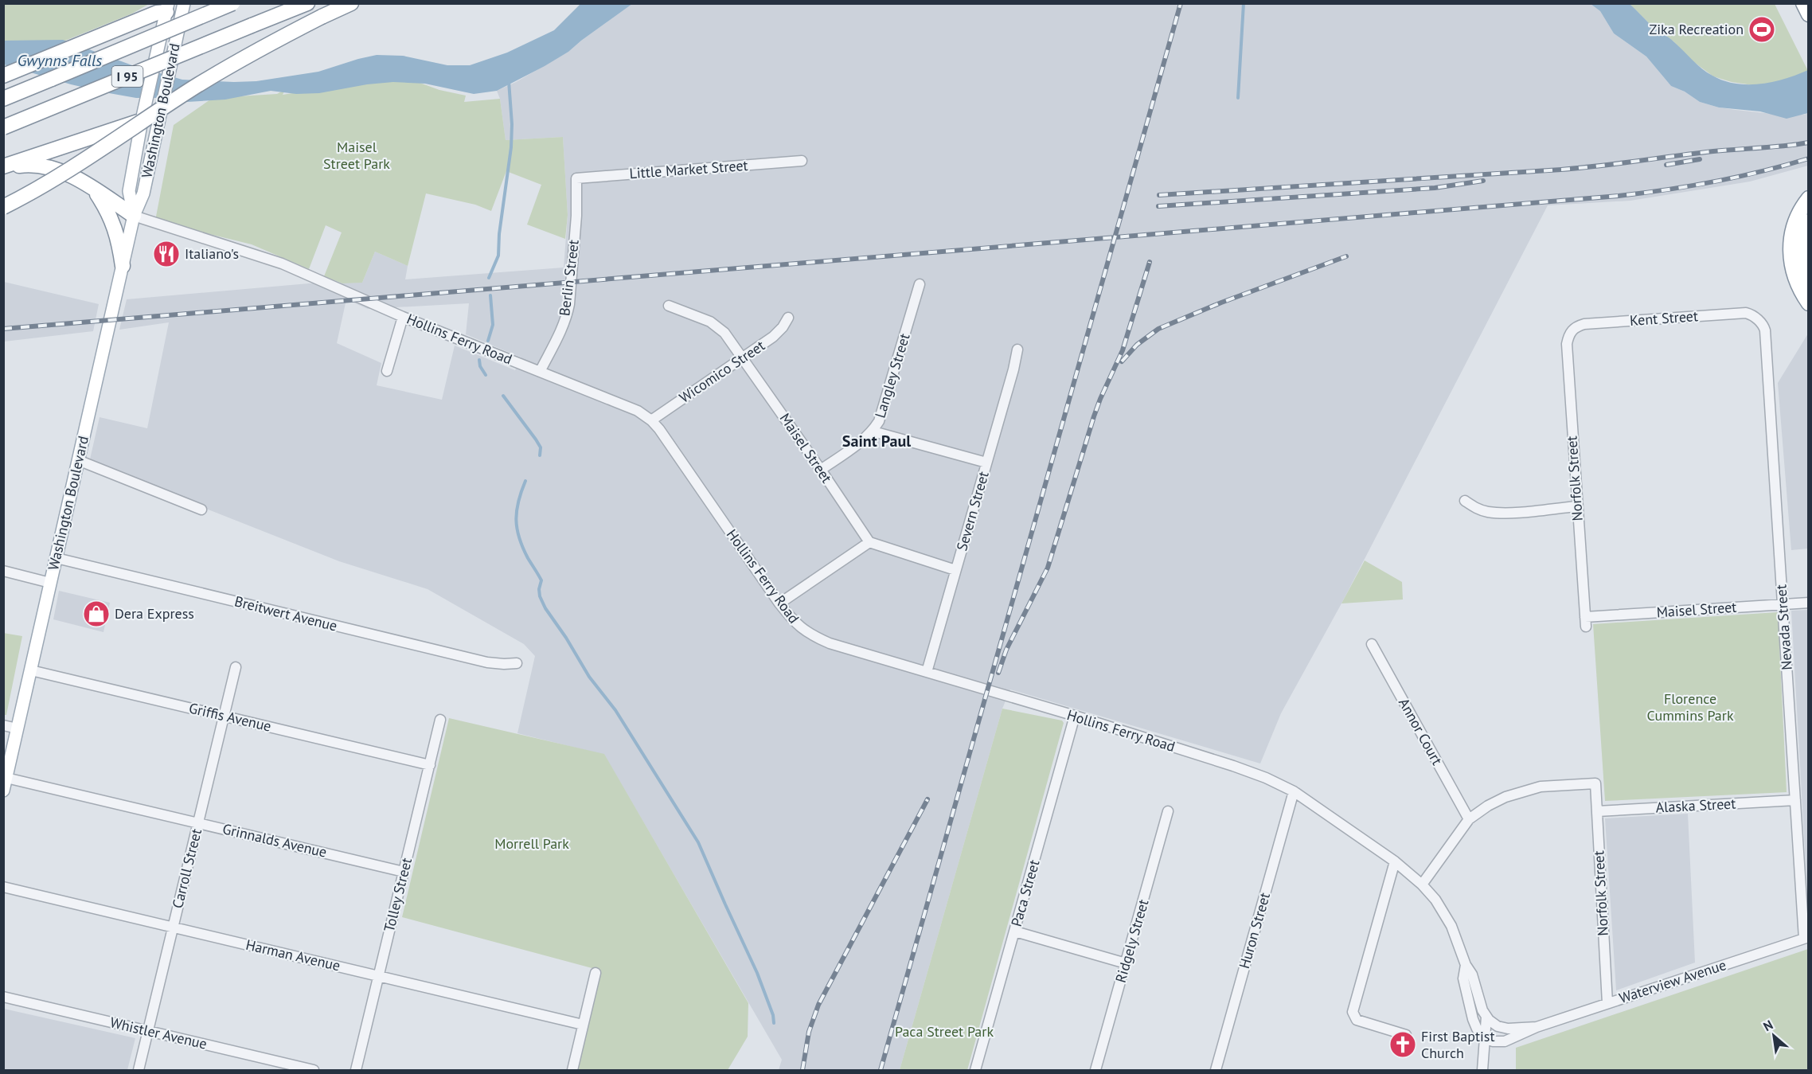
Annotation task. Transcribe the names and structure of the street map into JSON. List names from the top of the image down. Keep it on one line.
{"streets":{"highway":["I 95"],"main road":["Washington Boulevard"],"street":["Little Market Street","Berlin Street","Kent Street","Hollins Ferry Road","Wicomico Street","Langley Street","Maisel Street","Norfolk Street","Severn Street","Breitwert Avenue","Nevada Street","Griffis Avenue","Annor Court","Alaska Street","Grinnalds Avenue","Carroll Street","Paca Street","Tolley Street","Huron Street","Ridgely Street","Harman Avenue","Waterview Avenue","Whistler Avenue"]},"crossings":[["Washington Boulevard","Hollins Ferry Road"],["Washington Boulevard","Breitwert Avenue"],["Washington Boulevard","Griffis Avenue"],["Washington Boulevard","Grinnalds Avenue"],["Little Market Street","Berlin Street"],["Berlin Street","Hollins Ferry Road"],["Kent Street","Norfolk Street"],["Kent Street","Nevada Street"],["Hollins Ferry Road","Wicomico Street"],["Hollins Ferry Road","Severn Street"],["Hollins Ferry Road","Paca Street"],["Hollins Ferry Road","Huron Street"],["Hollins Ferry Road","Waterview Avenue"],["Wicomico Street","Maisel Street"],["Langley Street","Maisel Street"],["Maisel Street","Norfolk Street"],["Maisel Street","Nevada Street"],["Norfolk Street","Annor Court"],["Norfolk Street","Alaska Street"],["Norfolk Street","Waterview Avenue"],["Nevada Street","Alaska Street"],["Nevada Street","Waterview Avenue"],["Griffis Avenue","Carroll Street"],["Griffis Avenue","Tolley Street"],["Grinnalds Avenue","Carroll Street"],["Grinnalds Avenue","Tolley Street"],["Carroll Street","Harman Avenue"],["Carroll Street","Whistler Avenue"],["Tolley Street","Harman Avenue"]],"districts":["Saint Paul"],"water":["Gwynns Falls"],"parks":["Maisel Street Park","Florence Cummins Park","Morrell Park","Paca Street Park"],"places":{"sports":["Zika Recreation"],"restaurant":["Italiano's"],"shop":["Dera Express"],"church":["First Baptist Church"]},"north":"top left"}
